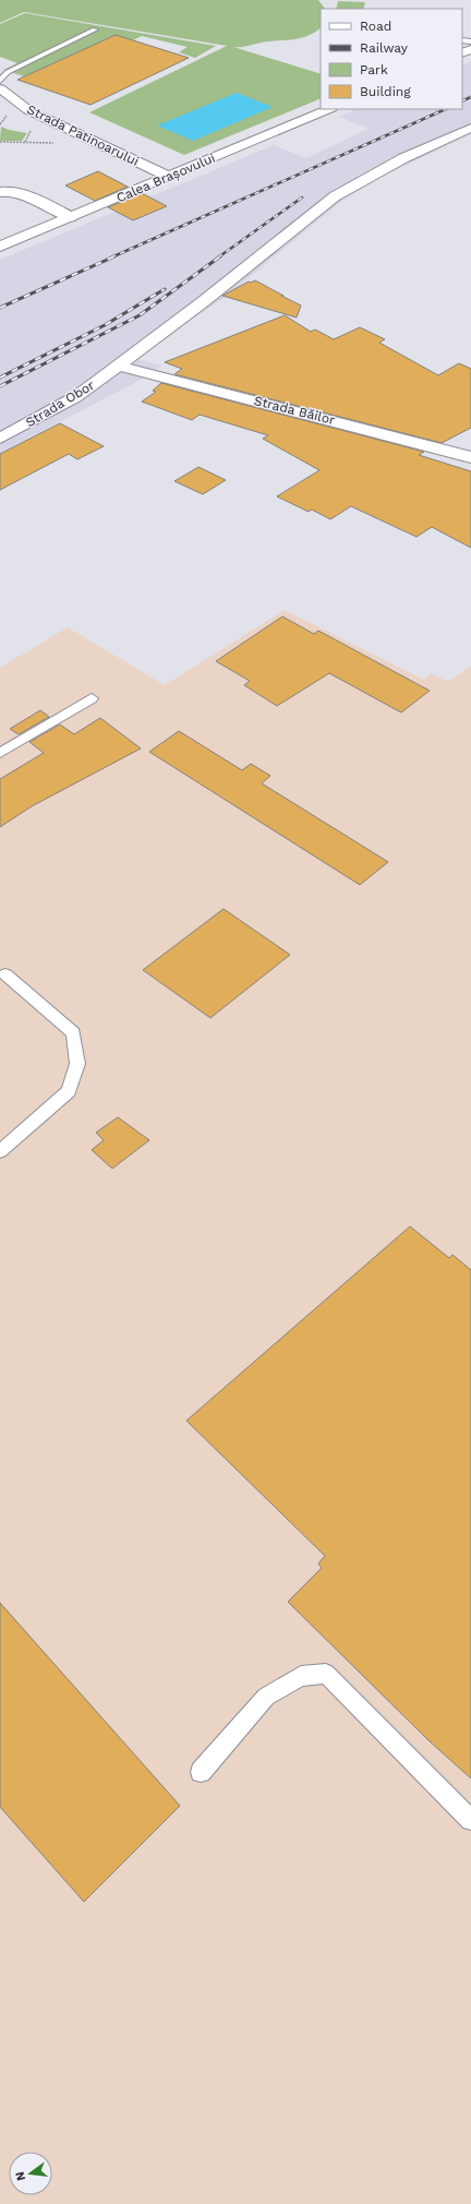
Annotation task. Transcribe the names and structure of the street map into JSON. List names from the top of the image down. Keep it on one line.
{"streets":{"street":["Strada Patinoarului","Calea Brașovului","Strada Obor","Strada Băilor"]},"crossings":[["Strada Patinoarului","Calea Brașovului"],["Strada Obor","Strada Băilor"]],"legend":["Road","Railway","Park","Building"],"north":"left"}
